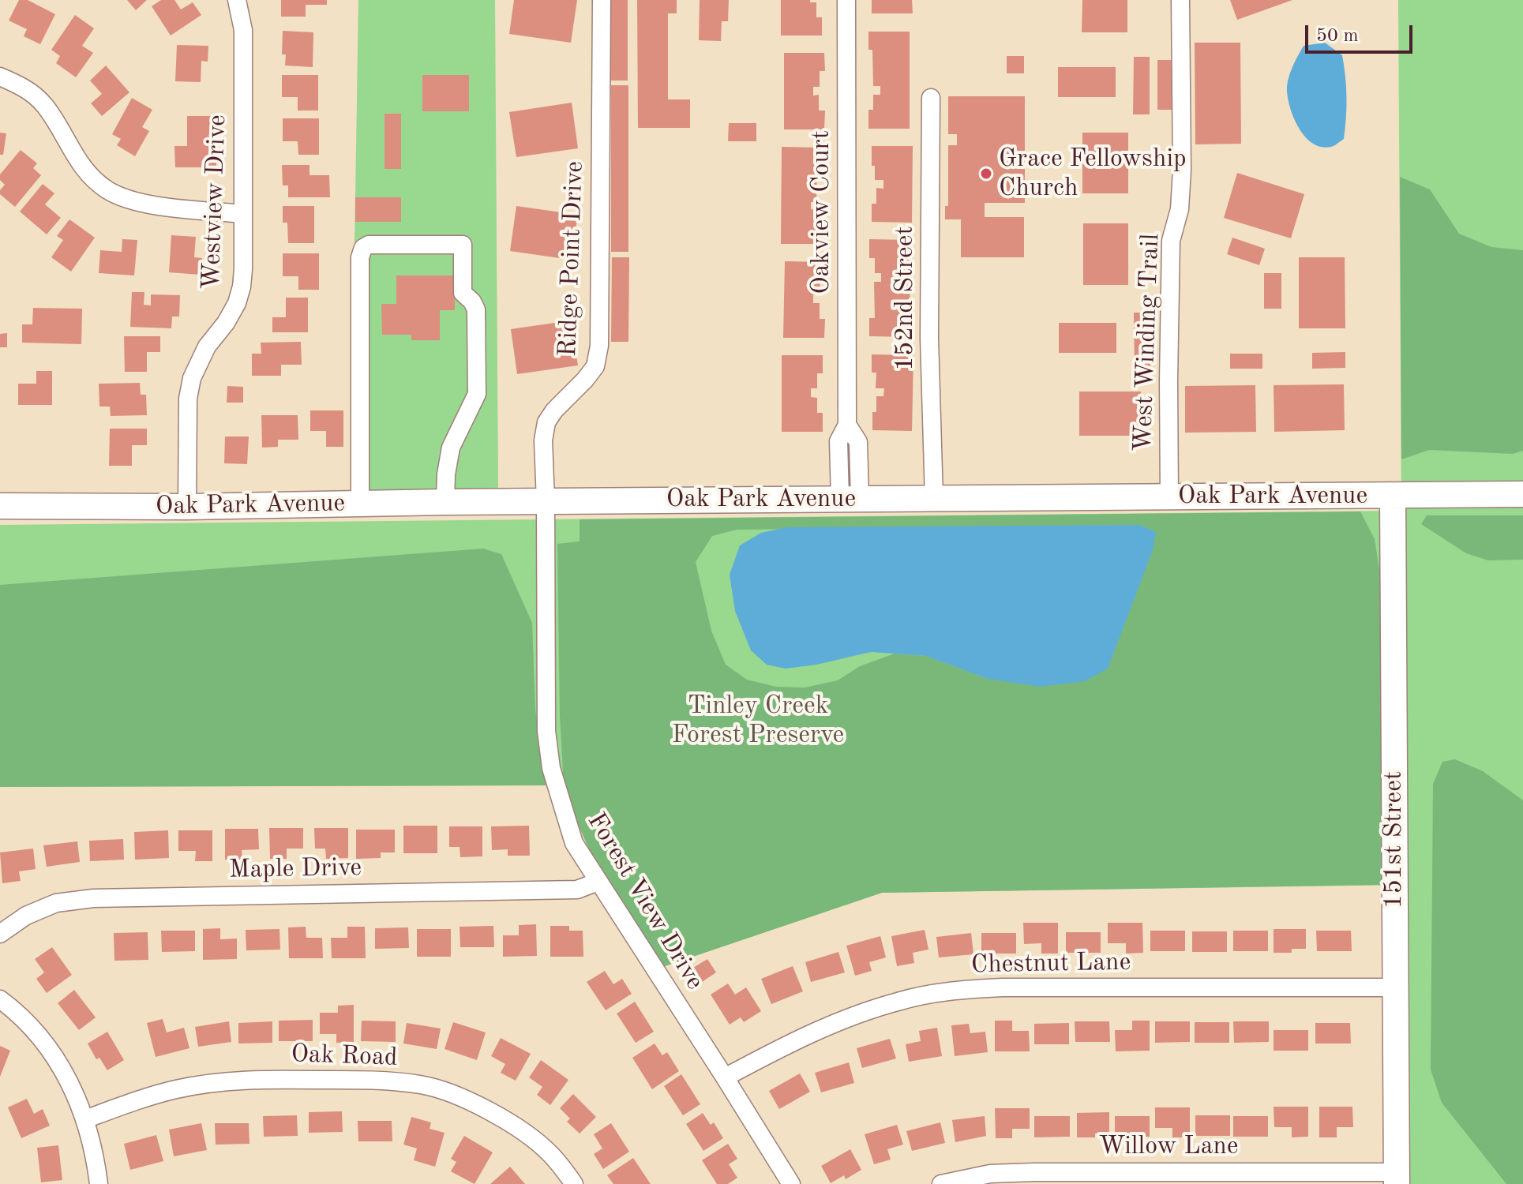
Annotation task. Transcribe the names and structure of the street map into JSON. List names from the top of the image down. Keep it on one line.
{"streets":{"street":["Westview Drive","Oakview Court","Ridge Point Drive","152nd Street","West Winding Trail","Oak Park Avenue","151st Street","Maple Drive","Forest View Drive","Chestnut Lane","Oak Road","Willow Lane"]},"crossings":[["Westview Drive","Oak Park Avenue"],["Oakview Court","Oak Park Avenue"],["Ridge Point Drive","Oak Park Avenue"],["Ridge Point Drive","Forest View Drive"],["152nd Street","Oak Park Avenue"],["West Winding Trail","Oak Park Avenue"],["Oak Park Avenue","151st Street"],["Oak Park Avenue","Forest View Drive"],["151st Street","Chestnut Lane"],["151st Street","Willow Lane"],["Maple Drive","Forest View Drive"],["Forest View Drive","Chestnut Lane"]],"parks":["Tinley Creek Forest Preserve"],"places":["Grace Fellowship Church"],"scale_bar":"50 m"}
